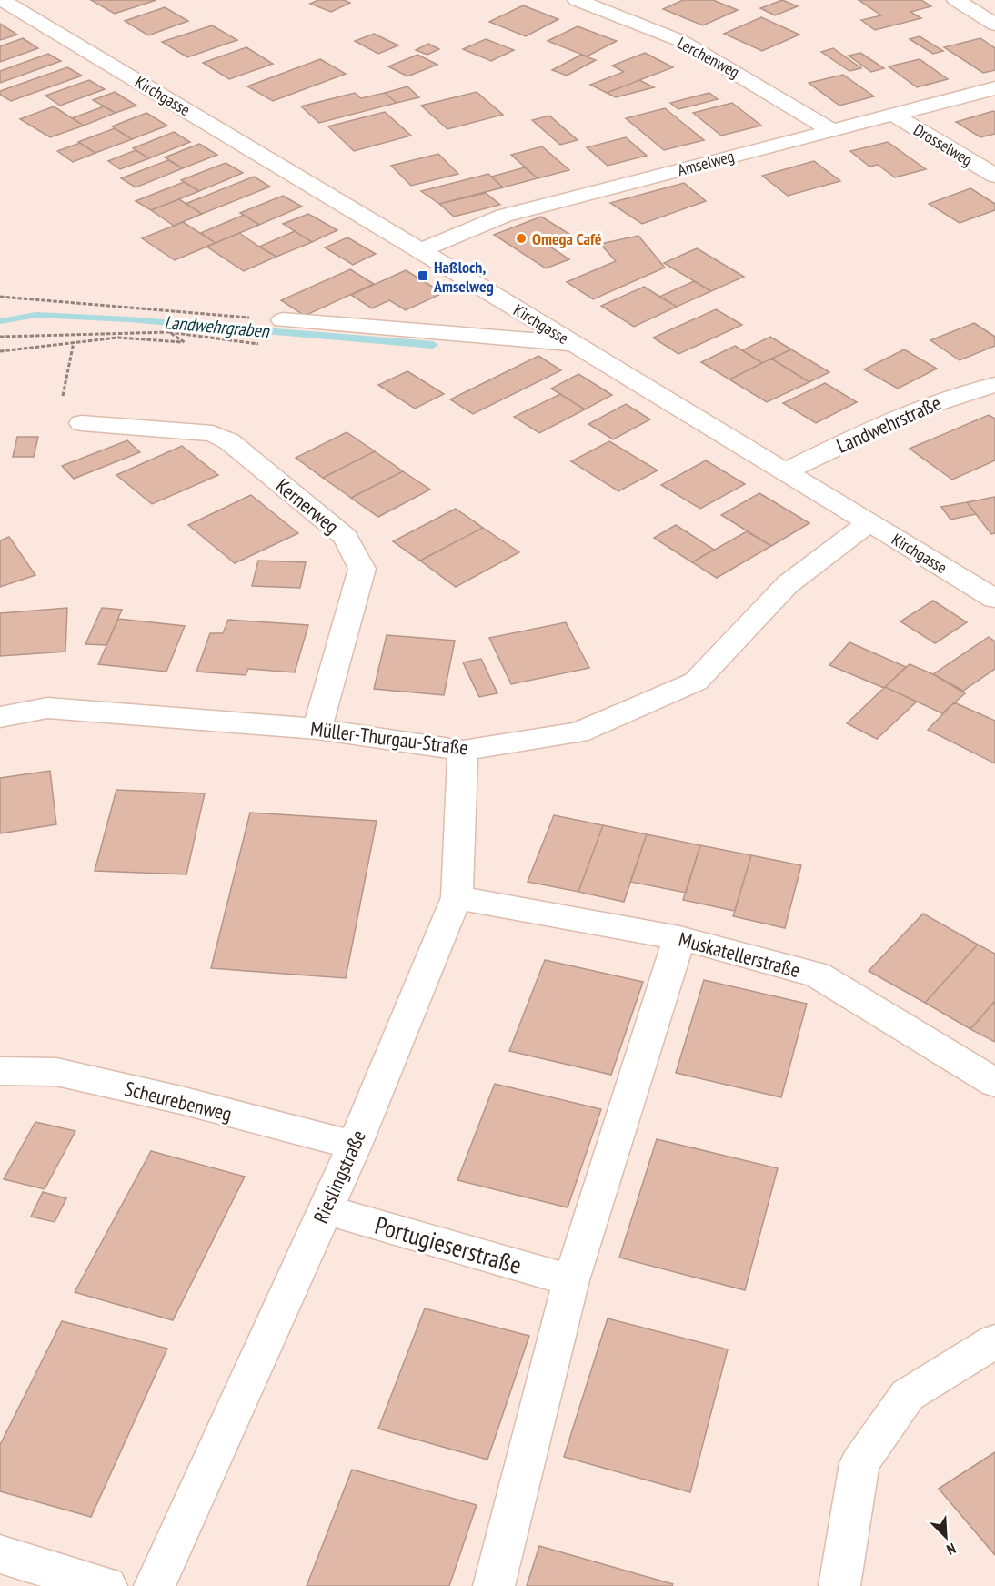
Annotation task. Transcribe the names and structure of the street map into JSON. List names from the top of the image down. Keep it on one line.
{"streets":{"street":["Lerchenweg","Kirchgasse","Drosselweg","Amselweg","Landwehrstraße","Kernerweg","Müller-Thurgau-Straße","Muskatellerstraße","Scheurebenweg","Rieslingstraße","Portugieserstraße"]},"crossings":[["Lerchenweg","Amselweg"],["Kirchgasse","Amselweg"],["Kirchgasse","Landwehrstraße"],["Kirchgasse","Müller-Thurgau-Straße"],["Drosselweg","Amselweg"],["Kernerweg","Müller-Thurgau-Straße"],["Müller-Thurgau-Straße","Rieslingstraße"],["Muskatellerstraße","Rieslingstraße"],["Scheurebenweg","Rieslingstraße"],["Rieslingstraße","Portugieserstraße"]],"water":["Landwehrgraben"],"places":{"other":["Omega Café"],"transit":["Haßloch, Amselweg"]},"north":"bottom right"}
